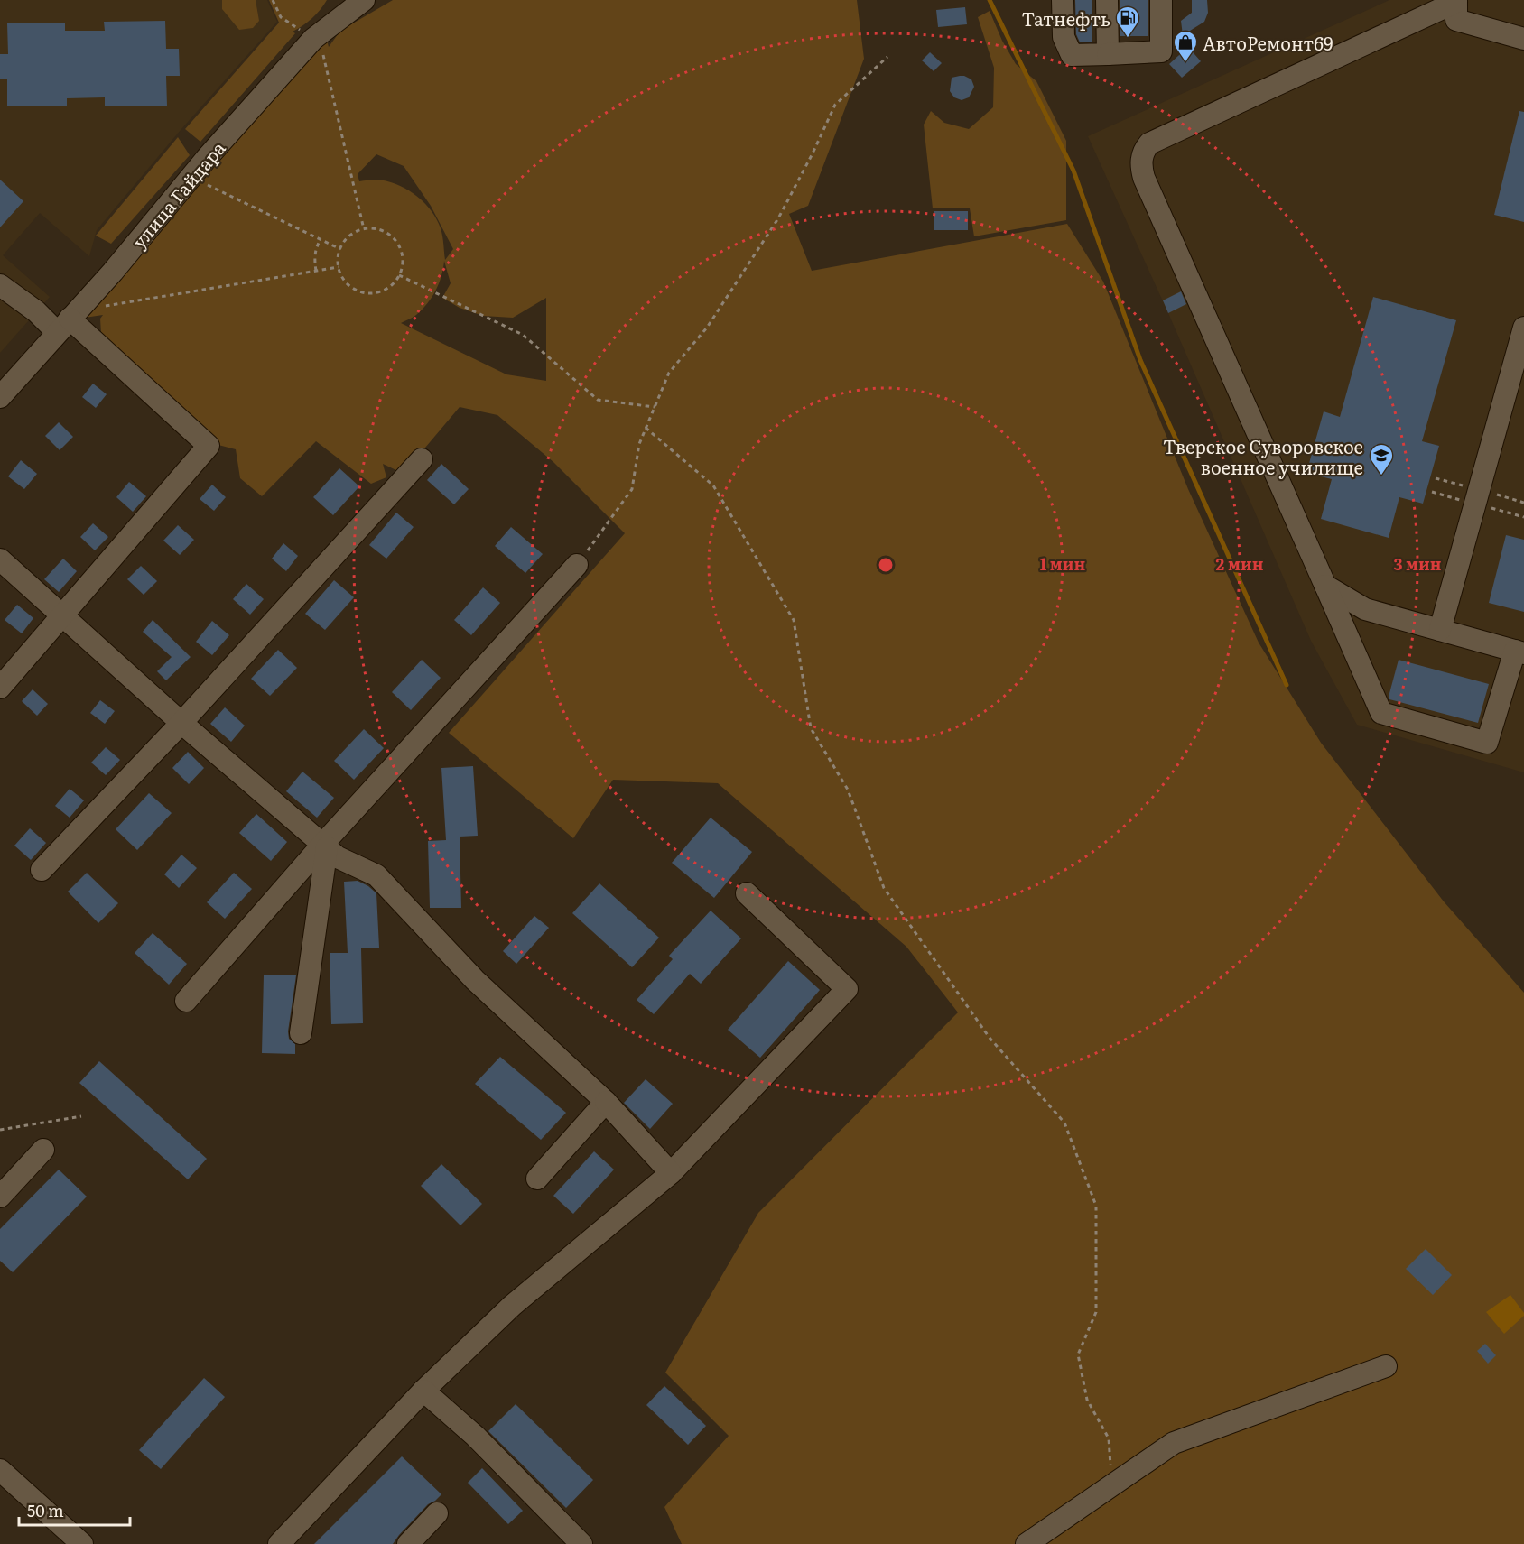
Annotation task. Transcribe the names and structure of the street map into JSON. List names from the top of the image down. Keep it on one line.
{"streets":{"street":["улица Гайдара"]},"places":{"fuel station":["Татнефть"],"shop":["АвтоРемонт69"],"school or university":["Тверское Суворовское военное училище"]},"scale_bar":"50 m","rings":["1 мин","2 мин","3 мин"]}
